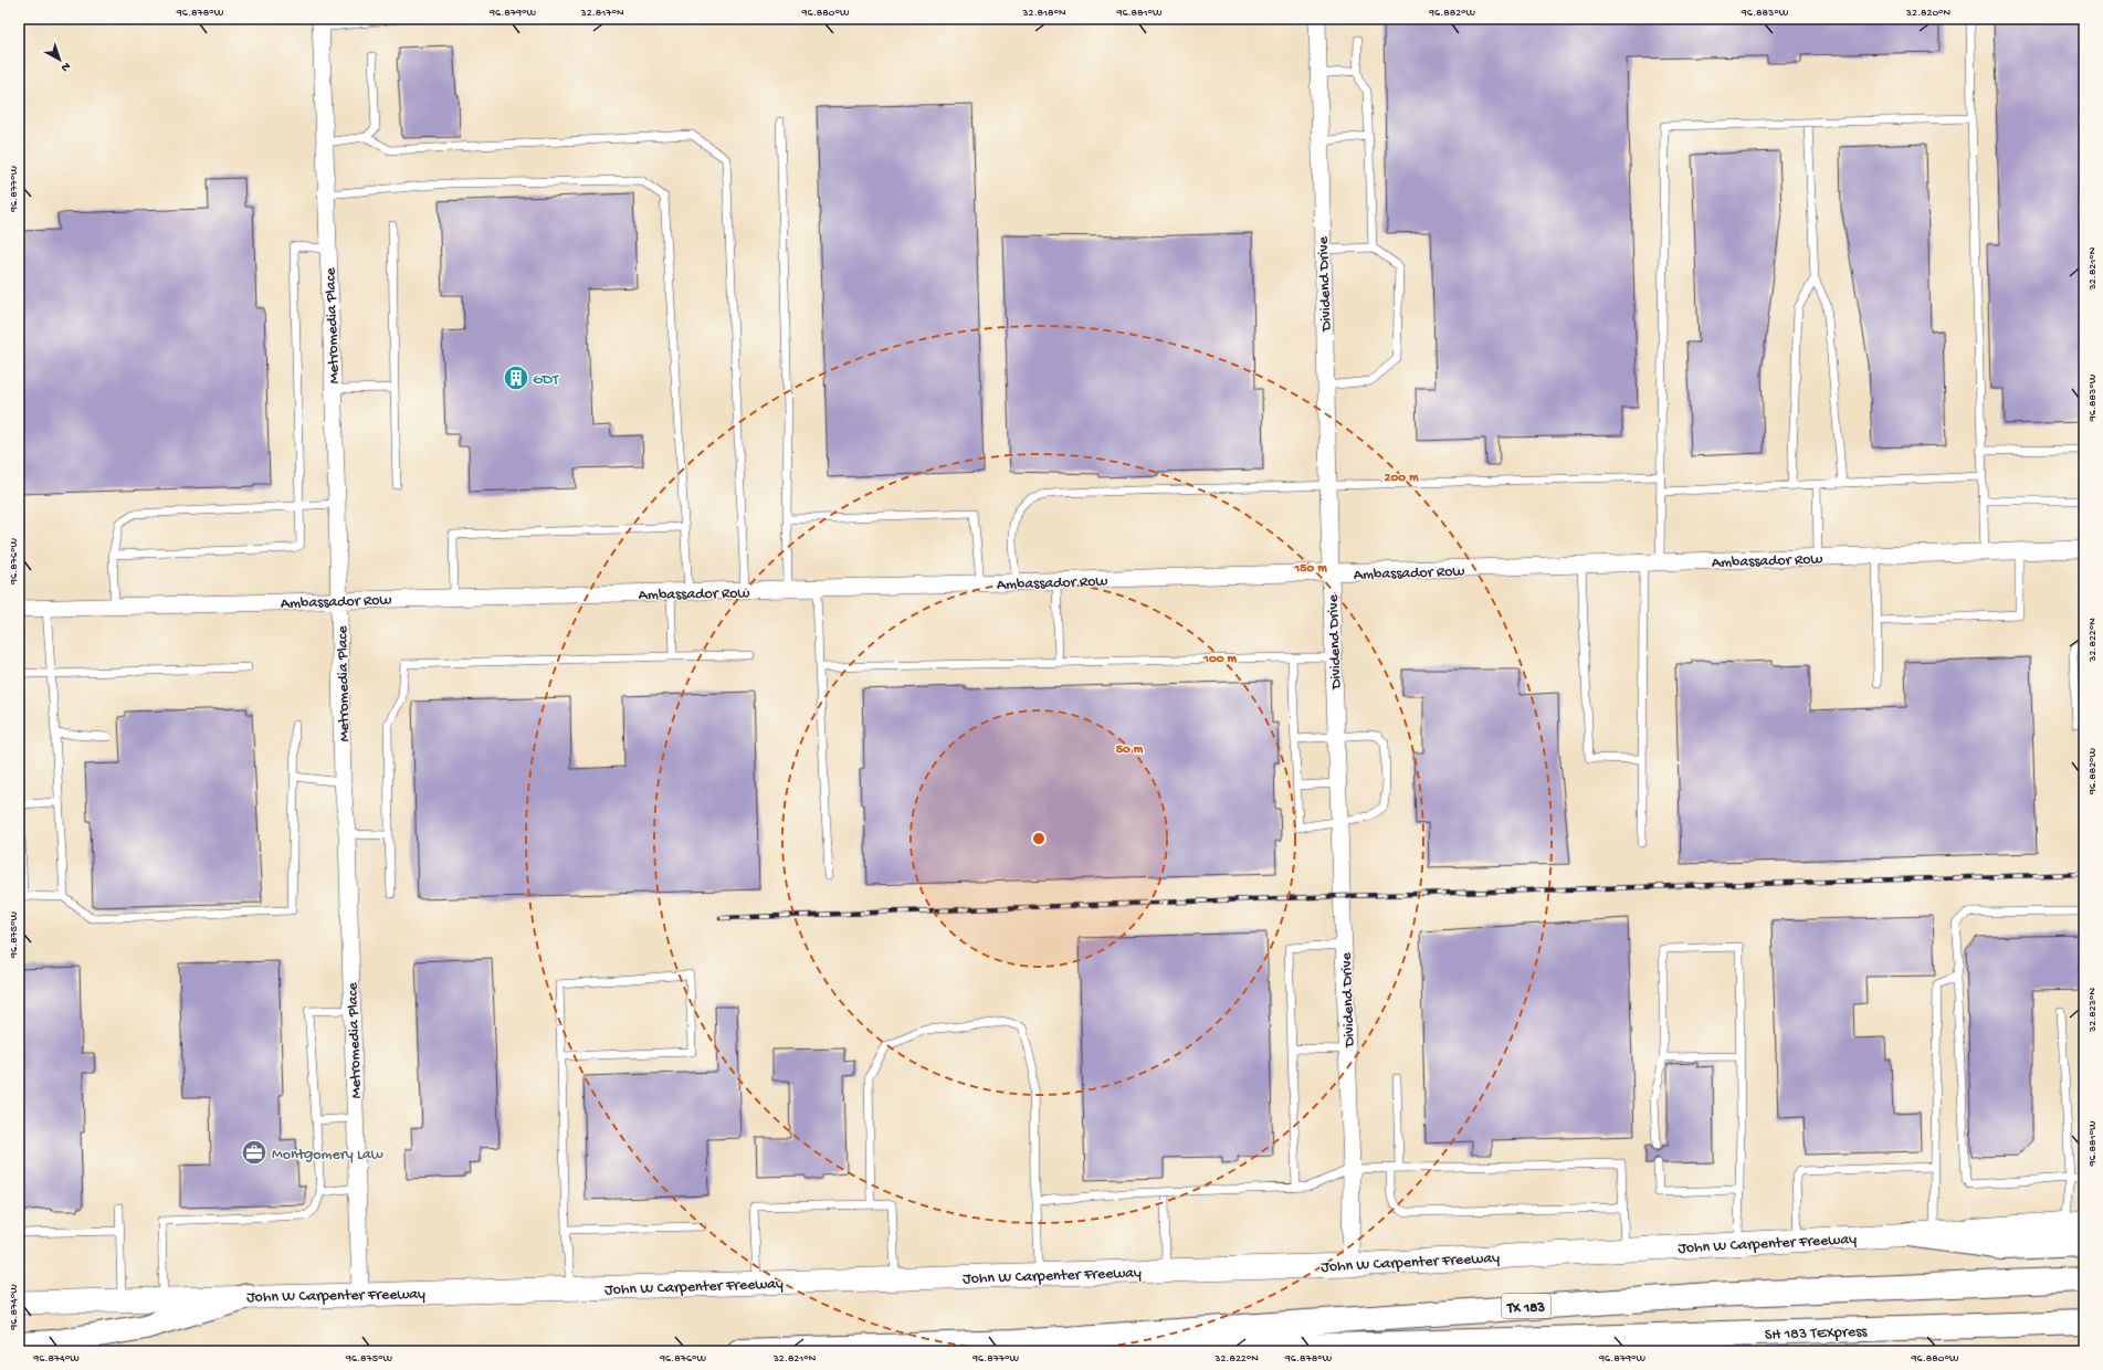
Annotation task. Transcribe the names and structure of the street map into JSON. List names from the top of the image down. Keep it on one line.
{"streets":{"highway":["TX 183","SH 183 TEXpress"],"main road":["John W Carpenter Freeway"],"street":["Dividend Drive","Metromedia Place","Ambassador Row"]},"crossings":[["Dividend Drive","Ambassador Row"],["Dividend Drive","John W Carpenter Freeway"],["Metromedia Place","Ambassador Row"],["Metromedia Place","John W Carpenter Freeway"]],"places":{"building":["GDT"],"office":["Montgomery Law"]},"north":"bottom right","coordinates":["96.878°W","96.879°W","32.817°N","96.880°W","32.818°N","96.881°W","96.882°W","96.883°W","32.820°N","96.877°W","32.821°N","96.876°W","32.822°N","96.875°W","32.823°N","96.874°W"],"rings":["200 m","150 m","100 m","50 m"]}
